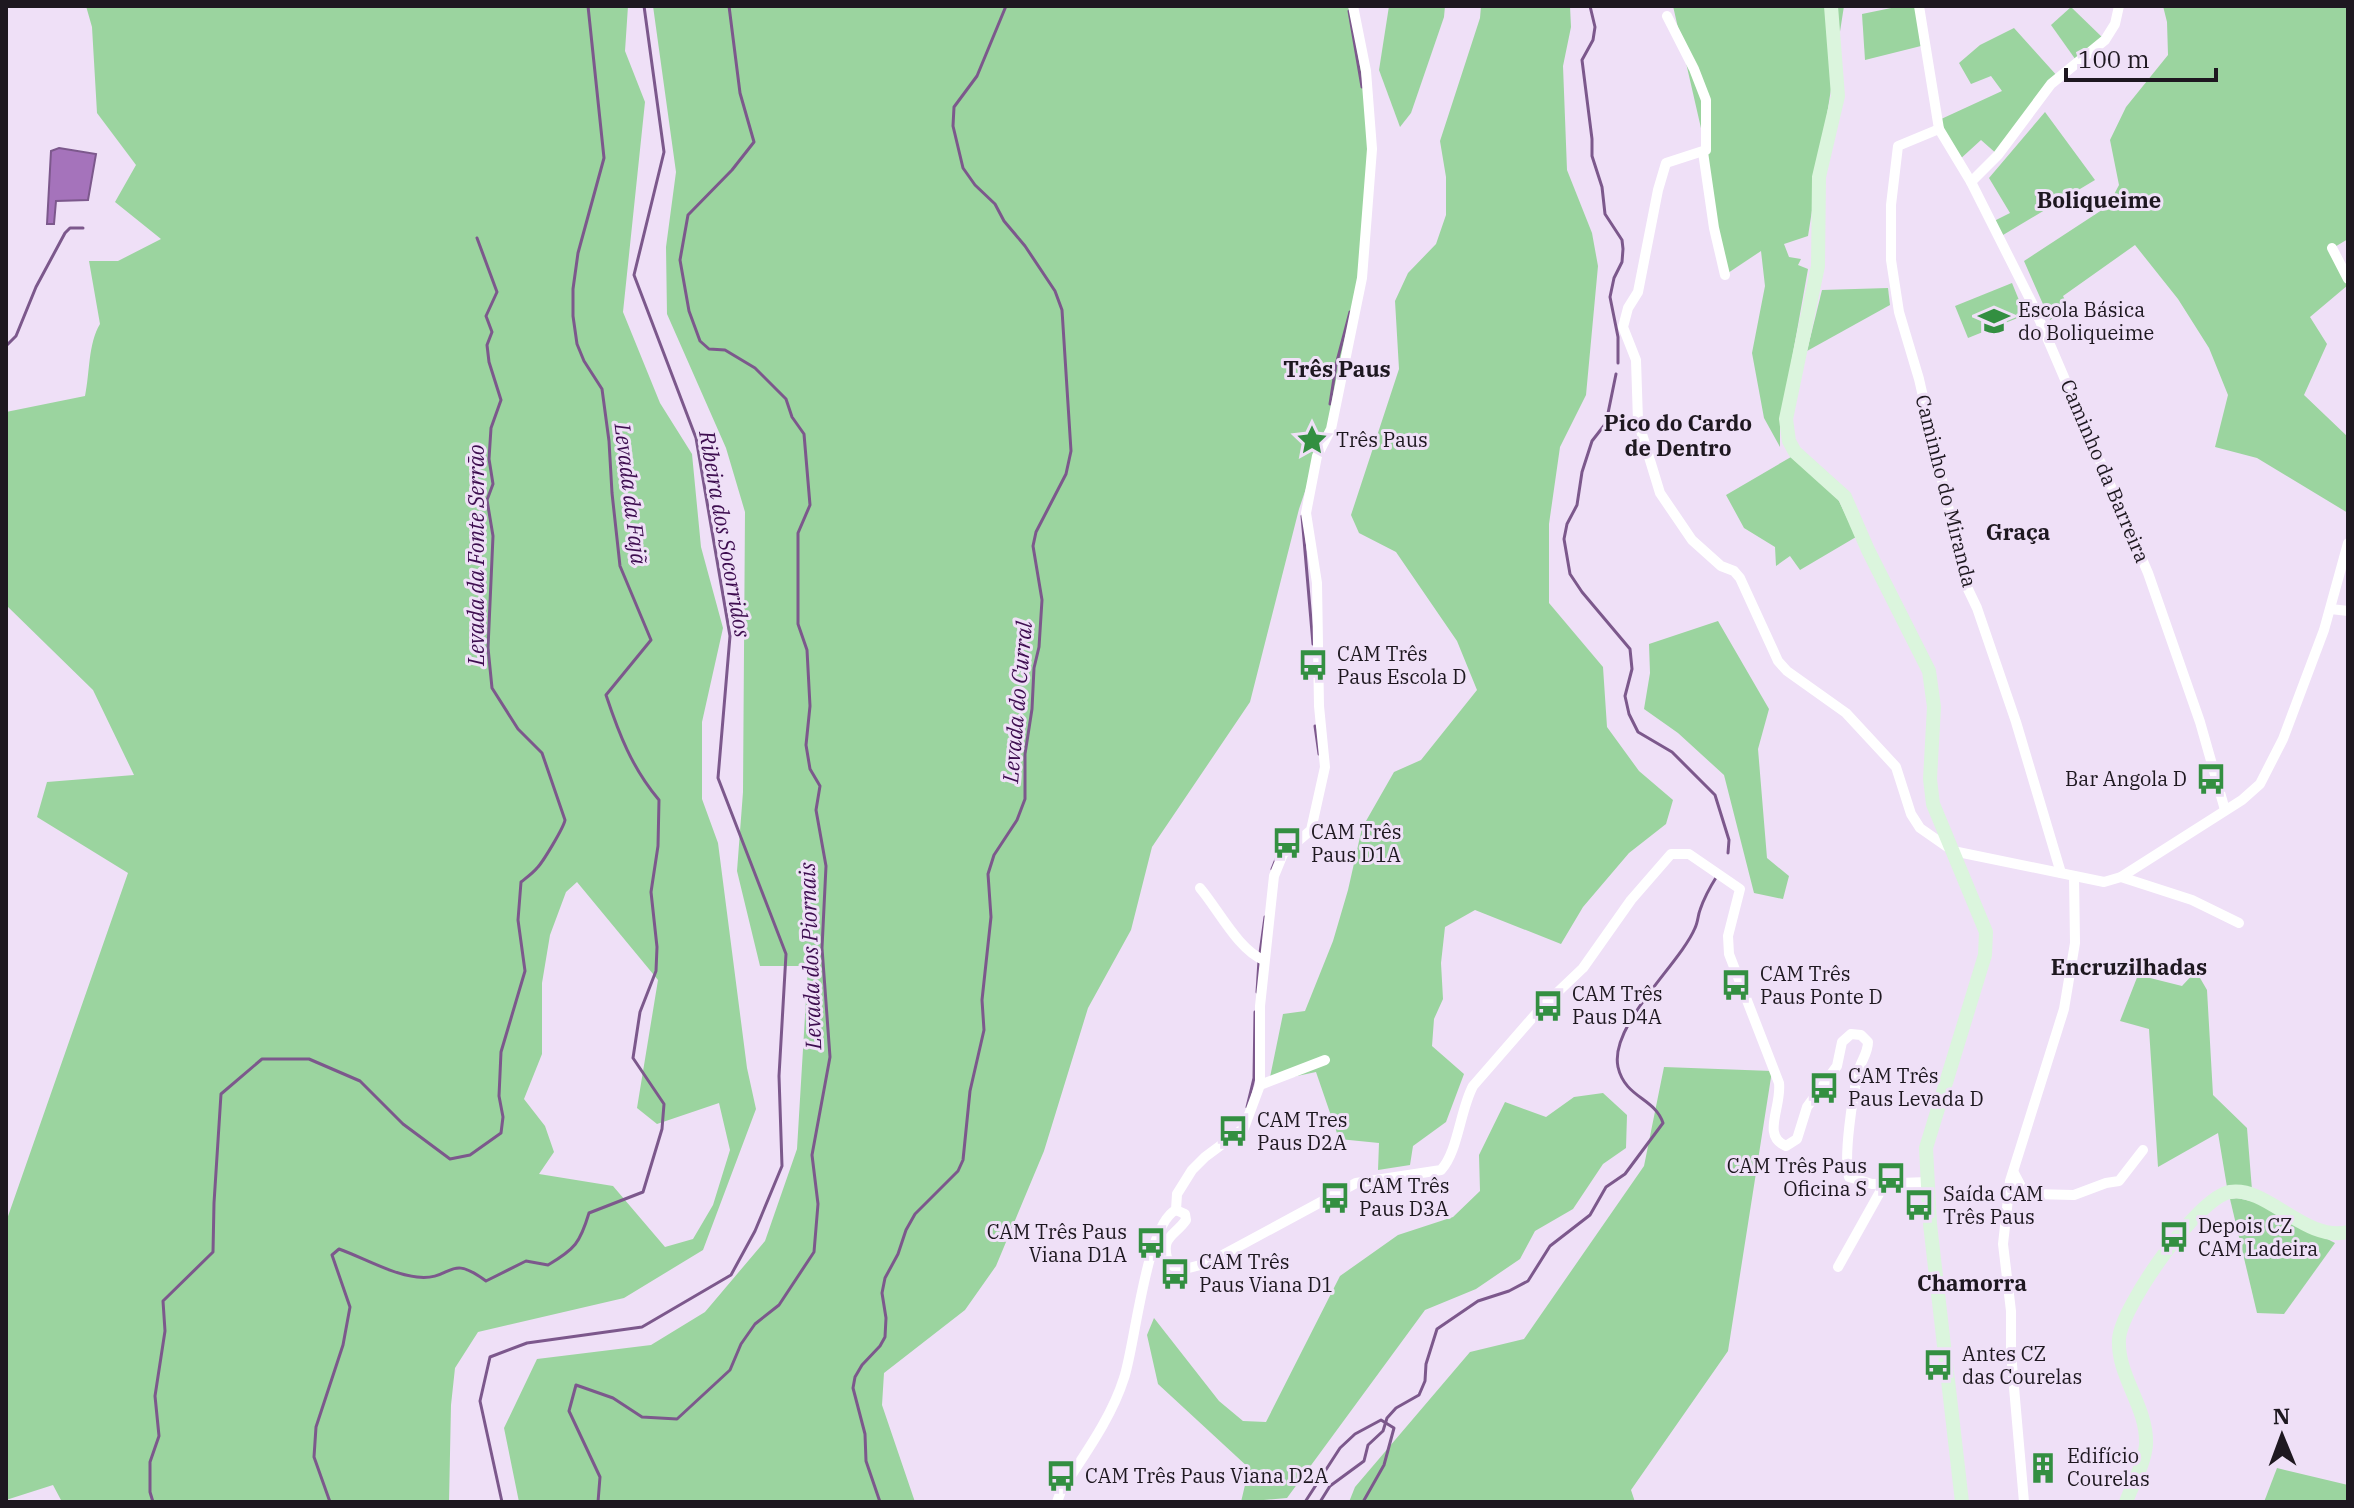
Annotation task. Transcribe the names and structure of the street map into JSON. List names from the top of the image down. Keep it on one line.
{"streets":{"street":["Caminho da Barreira","Caminho do Miranda"]},"crossings":[["Caminho da Barreira","Caminho do Miranda"]],"districts":["Boliqueime","Três Paus","Pico do Cardo de Dentro","Graça","Encruzilhadas","Chamorra"],"water":["Levada da Fajã","Ribeira dos Socorridos","Levada da Fonte Serrão","Levada do Curral","Levada dos Piornais"],"places":{"school or university":["Escola Básica do Boliqueime"],"place":["Três Paus"],"bus stop":["CAM Três Paus Escola D","Bar Angola D","CAM Três Paus D1A","CAM Três Paus Ponte D","CAM Três Paus D4A","CAM Três Paus Levada D","CAM Tres Paus D2A","CAM Três Paus Oficina S","CAM Três Paus D3A","Saída CAM Três Paus","Depois CZ CAM Ladeira","CAM Três Paus Viana D1A","CAM Três Paus Viana D1","Antes CZ das Courelas","CAM Três Paus Viana D2A"],"building":["Edifício Courelas"]},"scale_bar":"100 m","north":"top"}
